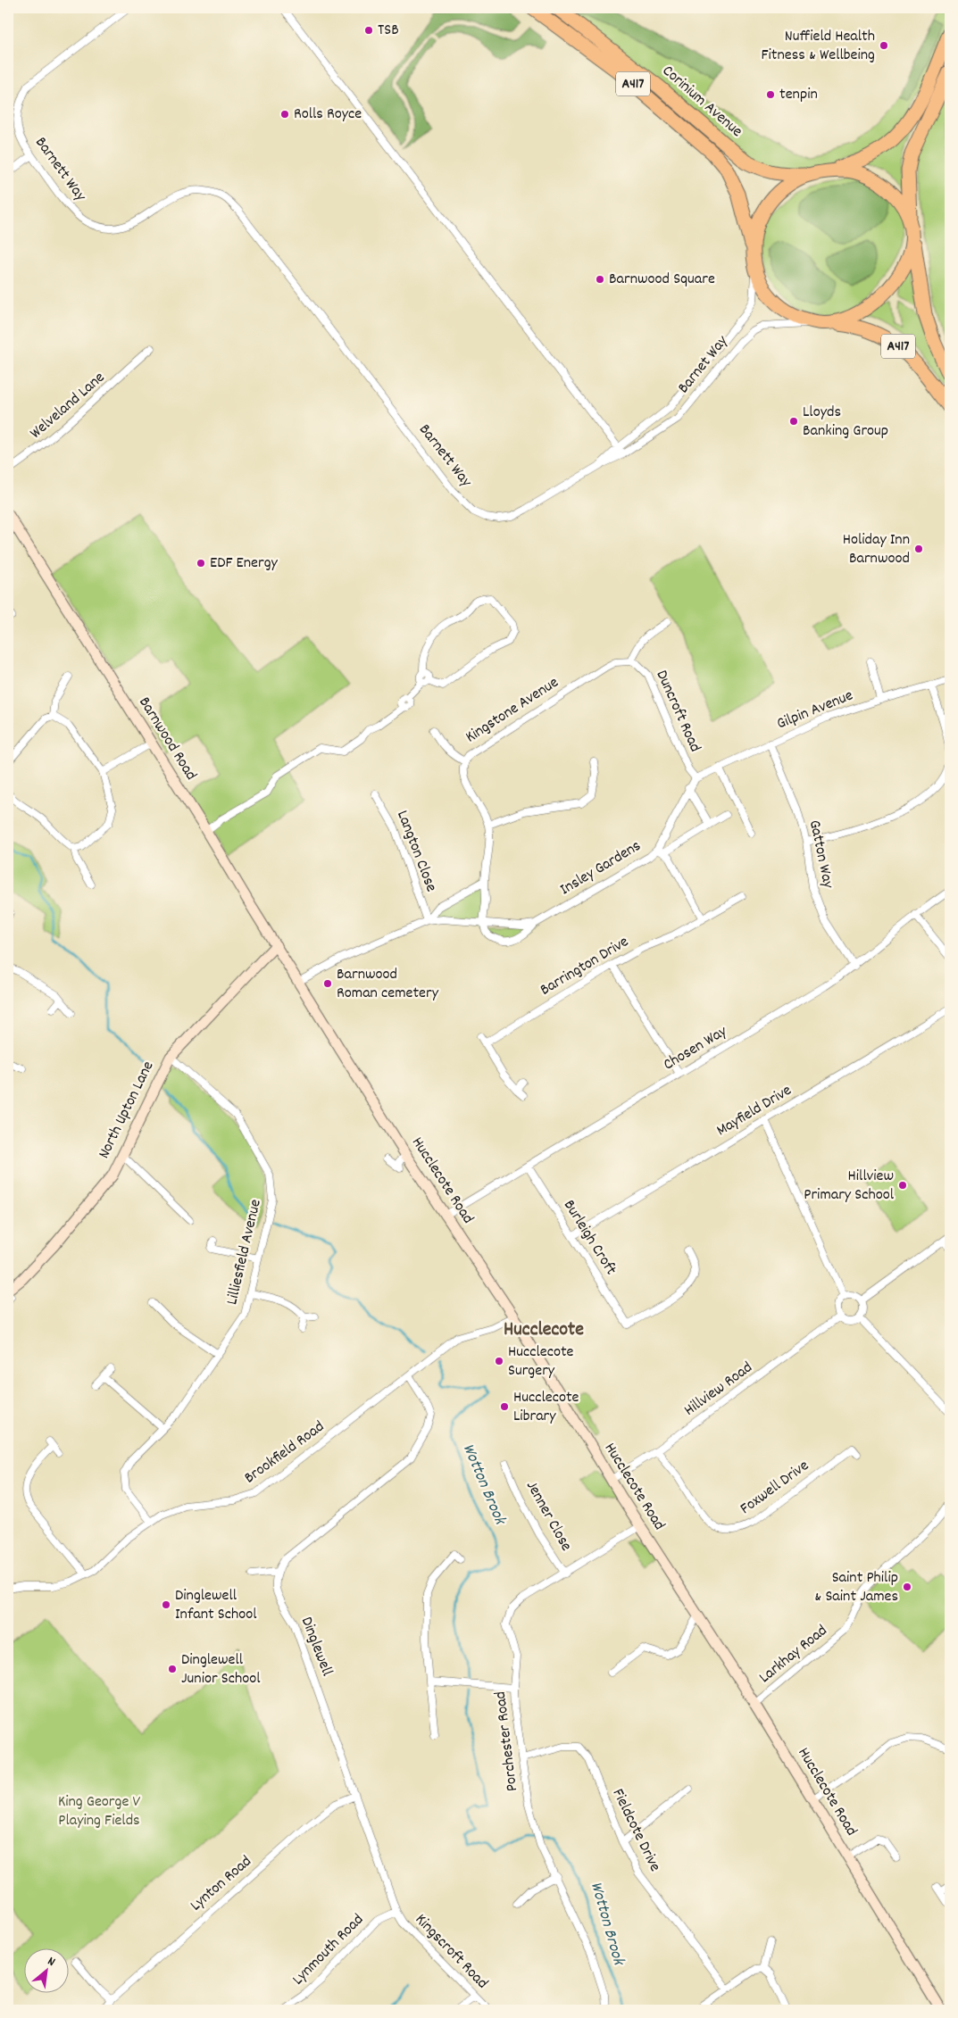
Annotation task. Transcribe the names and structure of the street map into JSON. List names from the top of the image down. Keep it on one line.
{"streets":{"highway":["A417","Corinium Avenue"],"street":["Barnett Way","Barnet Way","Welveland Lane","Kingstone Avenue","Gilpin Avenue","Duncroft Road","Barnwood Road","Langton Close","Gatton Way","Insley Gardens","Barrington Drive","Chosen Way","North Upton Lane","Mayfield Drive","Hucclecote Road","Burleigh Croft","Lilliesfield Avenue","Hillview Road","Brookfield Road","Foxwell Drive","Jenner Close","Dinglewell","Larkhay Road","Porchester Road","Fieldcote Drive","Lynton Road","Lynmouth Road","Kingscroft Road"]},"crossings":[["A417","Corinium Avenue"],["A417","Barnet Way"],["Corinium Avenue","Barnet Way"],["Barnett Way","Barnet Way"],["Kingstone Avenue","Duncroft Road"],["Kingstone Avenue","Insley Gardens"],["Gilpin Avenue","Duncroft Road"],["Gilpin Avenue","Gatton Way"],["Gilpin Avenue","Insley Gardens"],["Duncroft Road","Insley Gardens"],["Barnwood Road","Insley Gardens"],["Barnwood Road","North Upton Lane"],["Barnwood Road","Hucclecote Road"],["Langton Close","Insley Gardens"],["Gatton Way","Chosen Way"],["Insley Gardens","Hucclecote Road"],["Chosen Way","Hucclecote Road"],["Chosen Way","Burleigh Croft"],["North Upton Lane","Lilliesfield Avenue"],["Mayfield Drive","Burleigh Croft"],["Hucclecote Road","Hillview Road"],["Hucclecote Road","Brookfield Road"],["Hucclecote Road","Larkhay Road"],["Hucclecote Road","Porchester Road"],["Lilliesfield Avenue","Brookfield Road"],["Hillview Road","Foxwell Drive"],["Jenner Close","Porchester Road"],["Dinglewell","Lynton Road"],["Dinglewell","Lynmouth Road"],["Dinglewell","Kingscroft Road"],["Porchester Road","Fieldcote Drive"],["Lynmouth Road","Kingscroft Road"]],"districts":["Hucclecote"],"water":["Wotton Brook"],"parks":["King George V Playing Fields"],"places":["TSB","Nuffield Health Fitness & Wellbeing","tenpin","Rolls Royce","Barnwood Square","Lloyds Banking Group","Holiday Inn Barnwood","EDF Energy","Barnwood Roman cemetery","Hillview Primary School","Hucclecote Surgery","Hucclecote Library","Saint Philip & Saint James","Dinglewell Infant School","Dinglewell Junior School"],"north":"top right"}
